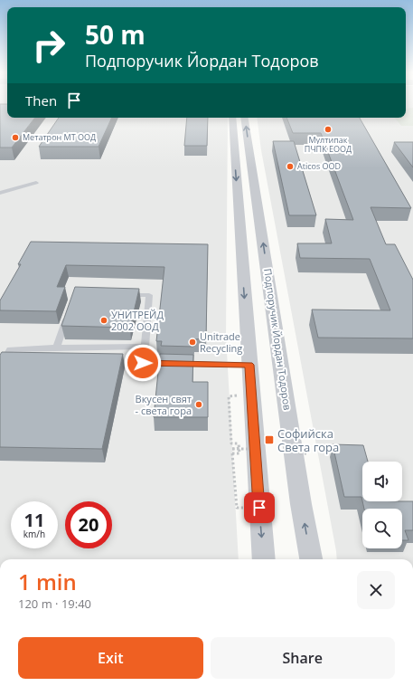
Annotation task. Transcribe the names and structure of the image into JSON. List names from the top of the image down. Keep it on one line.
{"streets":{"street":["Подпоручик Йордан Тодоров"]},"places":{"other":["Мултипак ПЧПК ЕООД","Метатрон МТ ООД","Aticos OOD","УНИТРЕЙД 2002 ООД","Unitrade Recycling","Вкусен свят - света гора"],"transit":["Софийска Света гора"]},"page":{"turn":["50 m","Подпоручик Йордан Тодоров"],"then":"Then","speed":"11 km/h","limit":"20","heading":["1 min","120 m · 19:40"],"buttons":["Exit","Share"]}}
